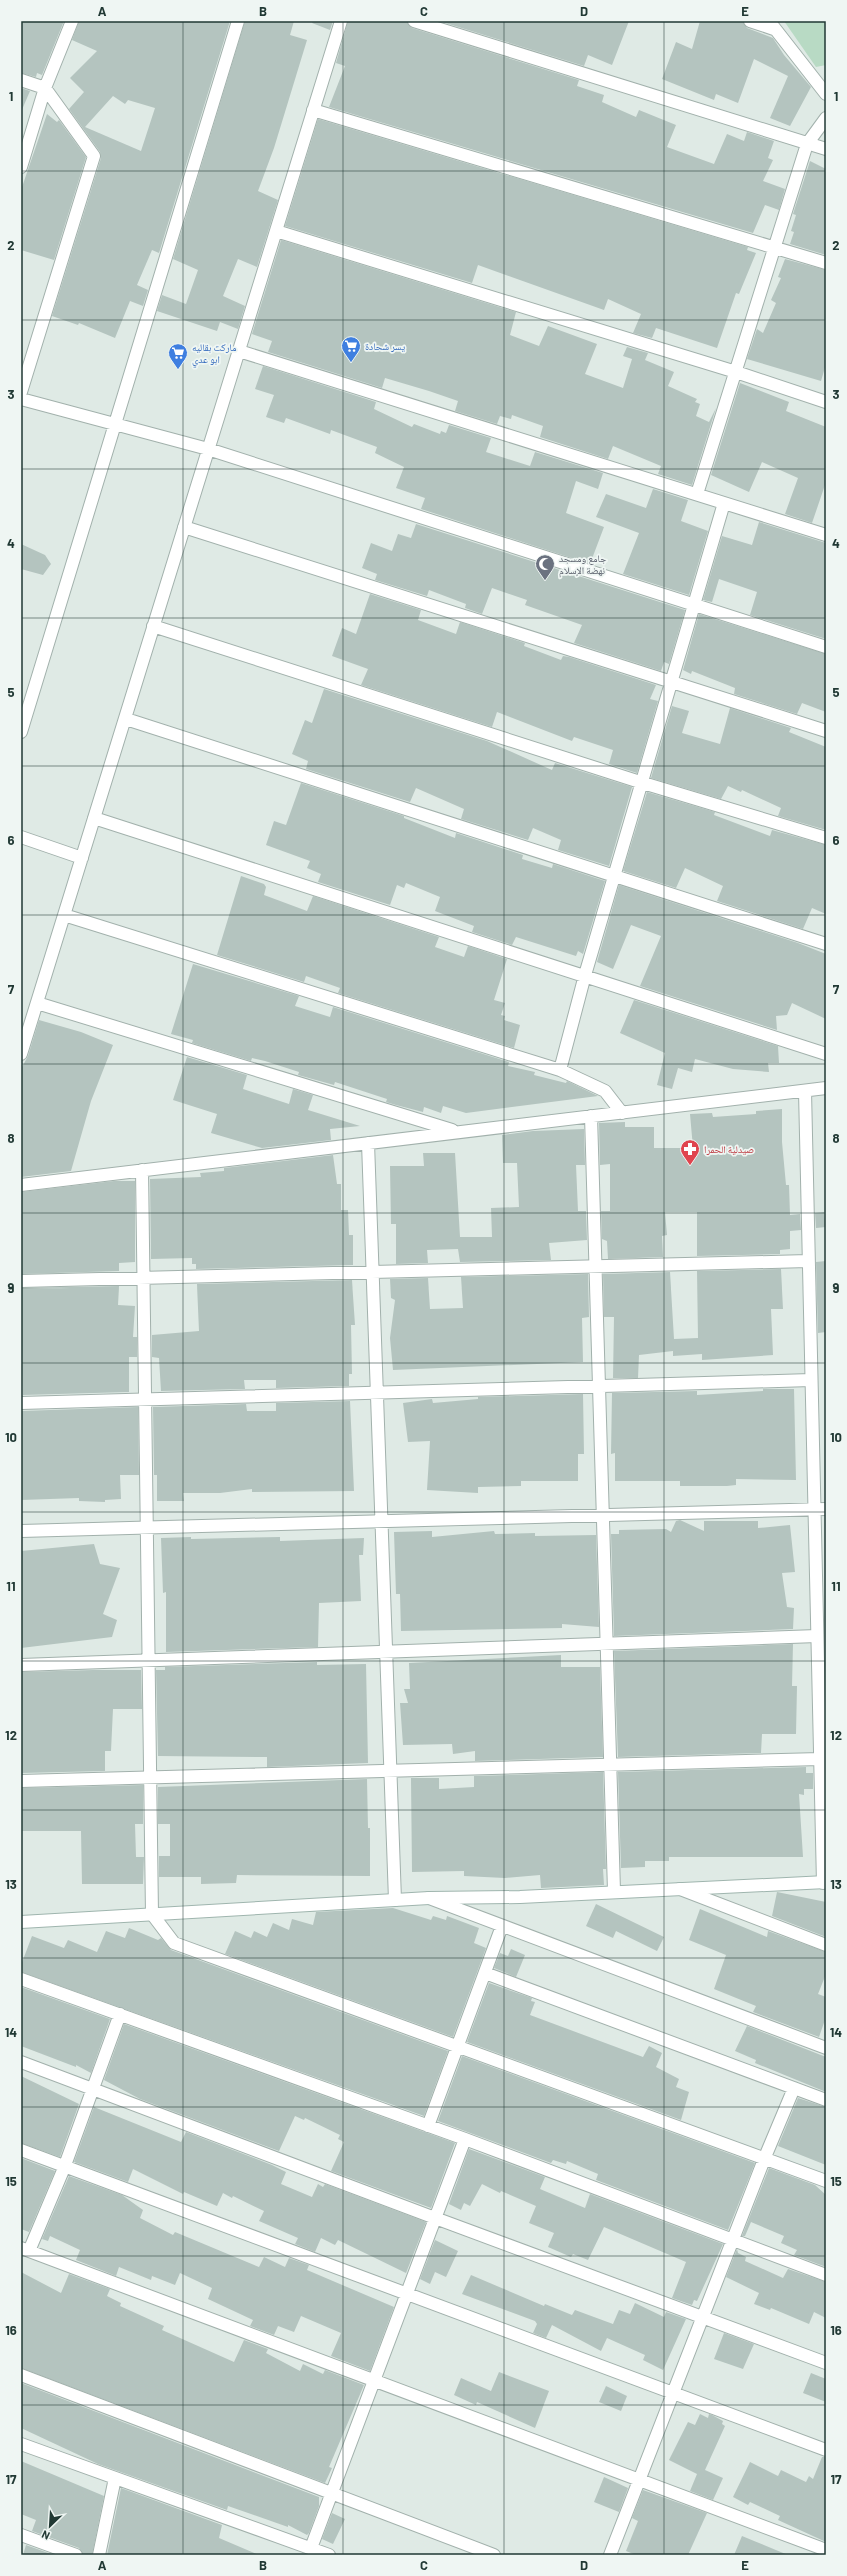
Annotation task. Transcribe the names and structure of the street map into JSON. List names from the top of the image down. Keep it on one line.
{"places":{"supermarket":["يسر شحادة","ماركت بقاليه ابو عدي"],"mosque":["جامع ومسجد نهضة الإسلام"],"pharmacy":["صيدلية الحمرا"]},"north":"bottom left","grid":{"columns":["A","B","C","D","E"],"rows":["1","2","3","4","5","6","7","8","9","10","11","12","13","14","15","16","17"]}}
